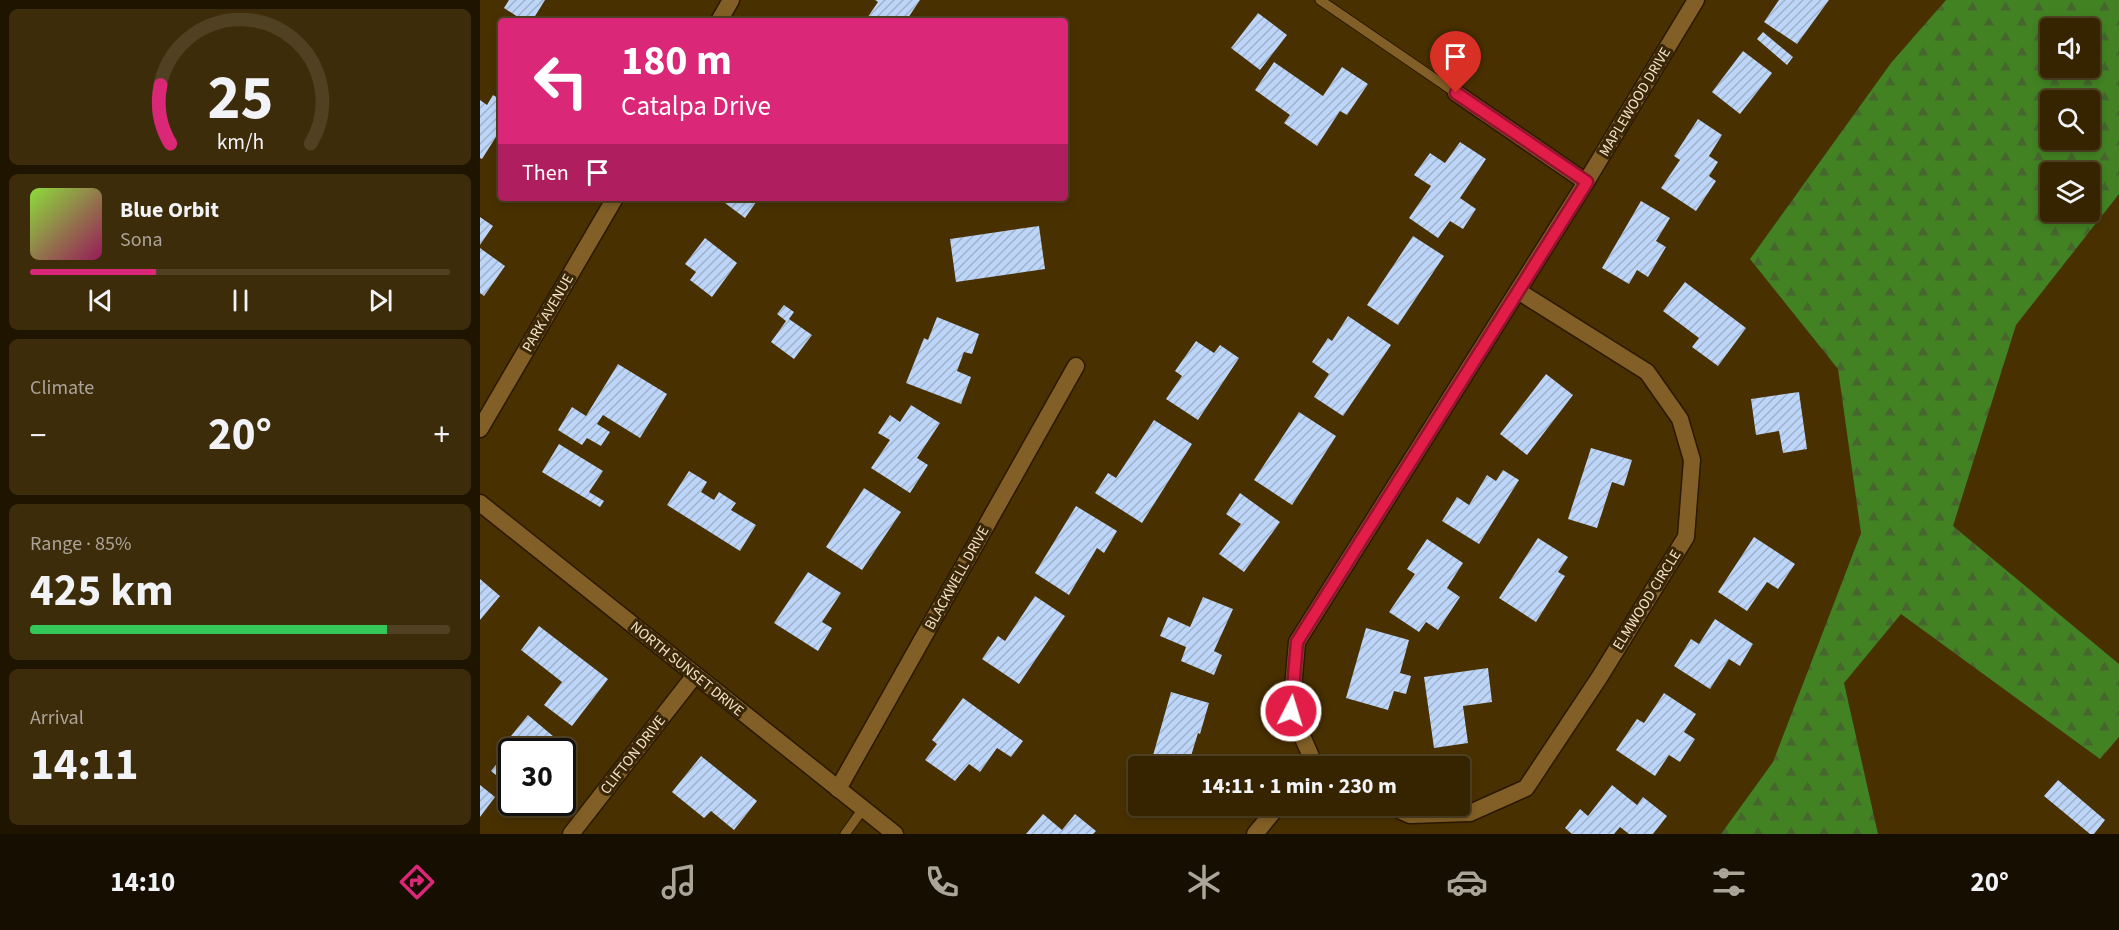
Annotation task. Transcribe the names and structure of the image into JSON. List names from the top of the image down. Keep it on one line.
{"streets":{"street":["MAPLEWOOD DRIVE","PARK AVENUE","BLACKWELL DRIVE","ELMWOOD CIRCLE","NORTH SUNSET DRIVE","CLIFTON DRIVE"]},"crossings":[["MAPLEWOOD DRIVE","ELMWOOD CIRCLE"],["BLACKWELL DRIVE","NORTH SUNSET DRIVE"],["NORTH SUNSET DRIVE","CLIFTON DRIVE"]],"page":{"turn":["180 m","Catalpa Drive"],"then":"Then","song":["Blue Orbit","Sona"],"tile":["Climate",["Range · 85%","425 km"],["Arrival","14:11"]],"heat":["−","20°","+"],"limit":"30","trip":"14:11 · 1 min · 230 m","tabs":["14:10","20°"],"gauge":["25","km/h"]}}
